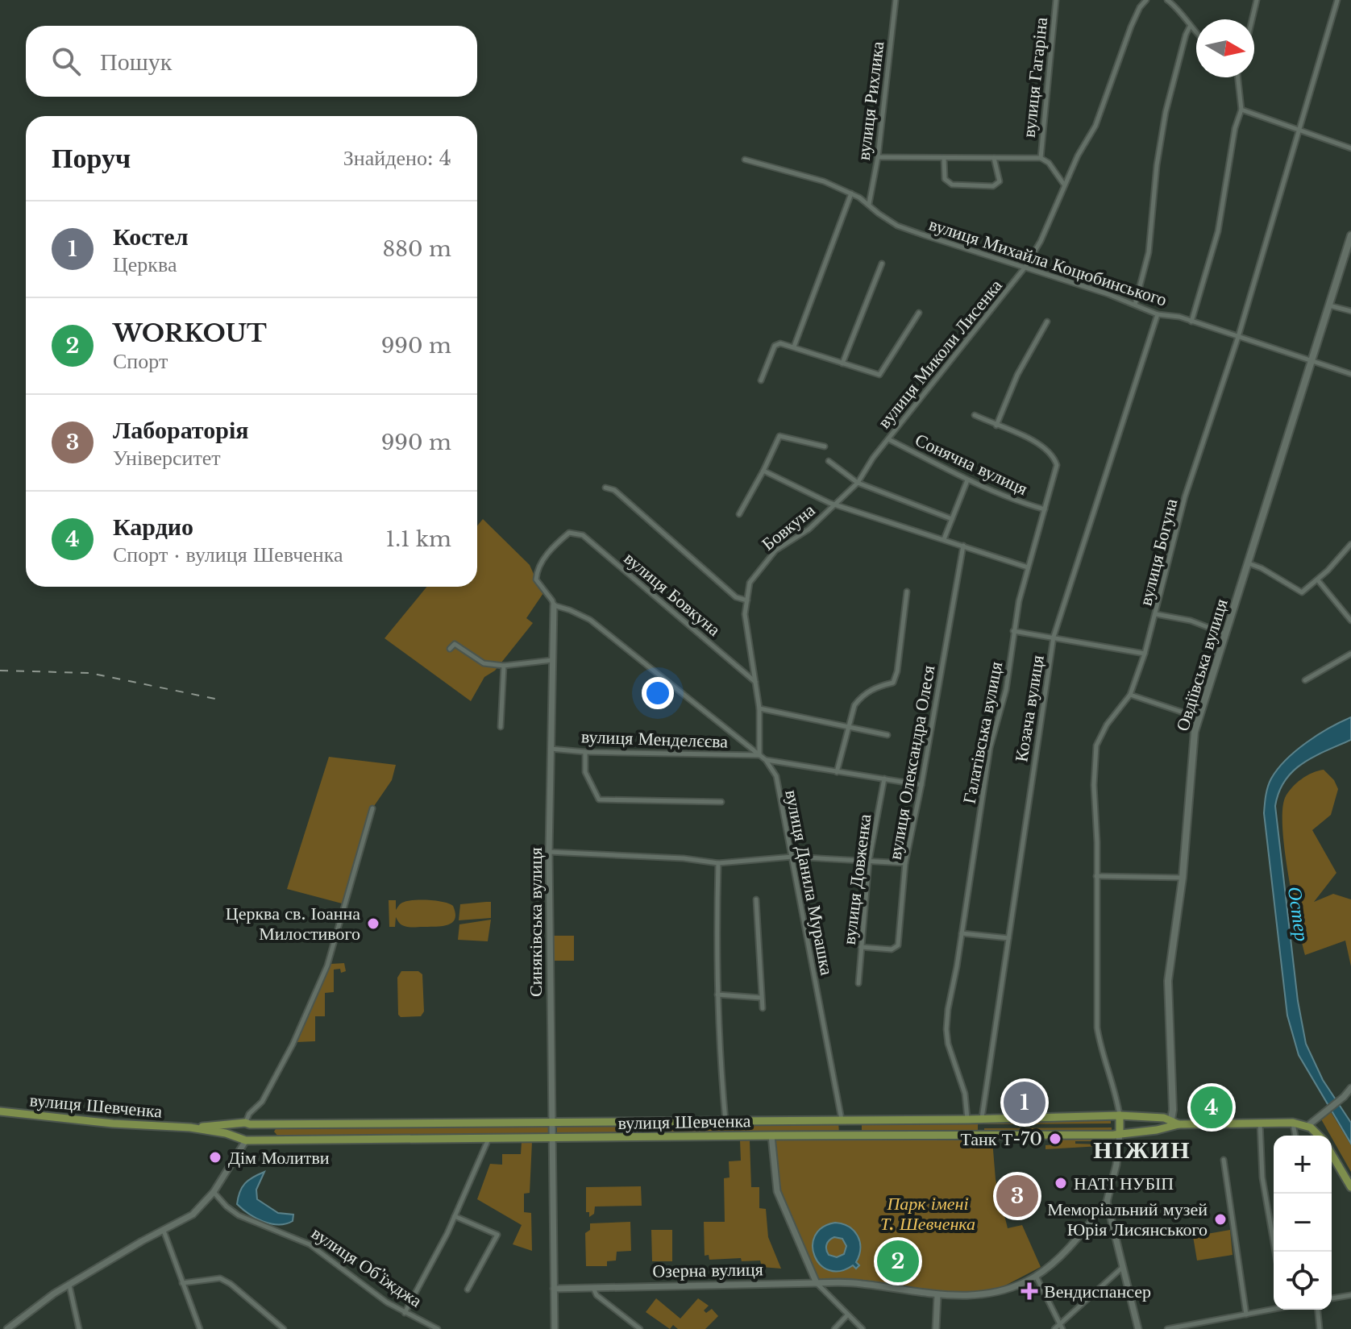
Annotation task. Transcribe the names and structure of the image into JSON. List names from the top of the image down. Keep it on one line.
{"streets":{"main road":["Овдіївська вулиця","вулиця Шевченка"],"street":["вулиця Гагаріна","вулиця Рихлика","вулиця Михайла Коцюбинського","вулиця Миколи Лисенка","Сонячна вулиця","Бовкуна","вулиця Богуна","вулиця Бовкуна","Козача вулиця","Галатівська вулиця","вулиця Менделєєва","вулиця Олександра Олеся","вулиця Довженка","вулиця Данила Мурашка","Синяківська вулиця","вулиця Обʼїжджа","Озерна вулиця"]},"crossings":[["вулиця Гагаріна","вулиця Рихлика"],["вулиця Гагаріна","вулиця Миколи Лисенка"],["вулиця Рихлика","вулиця Михайла Коцюбинського"],["вулиця Михайла Коцюбинського","вулиця Миколи Лисенка"],["вулиця Михайла Коцюбинського","вулиця Богуна"],["вулиця Михайла Коцюбинського","Овдіївська вулиця"],["вулиця Михайла Коцюбинського","Козача вулиця"],["вулиця Миколи Лисенка","Сонячна вулиця"],["вулиця Миколи Лисенка","Бовкуна"],["Сонячна вулиця","Галатівська вулиця"],["Бовкуна","вулиця Бовкуна"],["Бовкуна","вулиця Менделєєва"],["Бовкуна","вулиця Данила Мурашка"],["вулиця Богуна","вулиця Шевченка"],["вулиця Бовкуна","вулиця Данила Мурашка"],["вулиця Бовкуна","Синяківська вулиця"],["Овдіївська вулиця","вулиця Шевченка"],["Козача вулиця","вулиця Шевченка"],["Галатівська вулиця","вулиця Шевченка"],["вулиця Менделєєва","вулиця Данила Мурашка"],["вулиця Менделєєва","Синяківська вулиця"],["вулиця Олександра Олеся","вулиця Довженка"],["вулиця Данила Мурашка","Синяківська вулиця"],["вулиця Данила Мурашка","вулиця Шевченка"],["Синяківська вулиця","вулиця Шевченка"],["Синяківська вулиця","Озерна вулиця"]],"districts":["НІЖИН"],"water":["Остер"],"parks":["Парк імені Т. Шевченка"],"places":{"other":["Церква св. Іоанна Милостивого","Танк Т-70","Дім Молитви","НАТІ НУБІП","Меморіальний музей Юрія Лисянського"],"health":["Вендиспансер"]},"north":"right","page":{"search":"Пошук","heading":["Поруч","Знайдено: 4"],"list":[{"mark":"1","name":"Костел","note":"Церква","value":"880 m"},{"mark":"2","name":"WORKOUT","note":"Спорт","value":"990 m"},{"mark":"3","name":"Лабораторія","note":"Університет","value":"990 m"},{"mark":"4","name":"Кардио","note":"Спорт · вулиця Шевченка","value":"1.1 km"}],"pins":["1","4","3","2"],"map_buttons":["+","−"]}}
